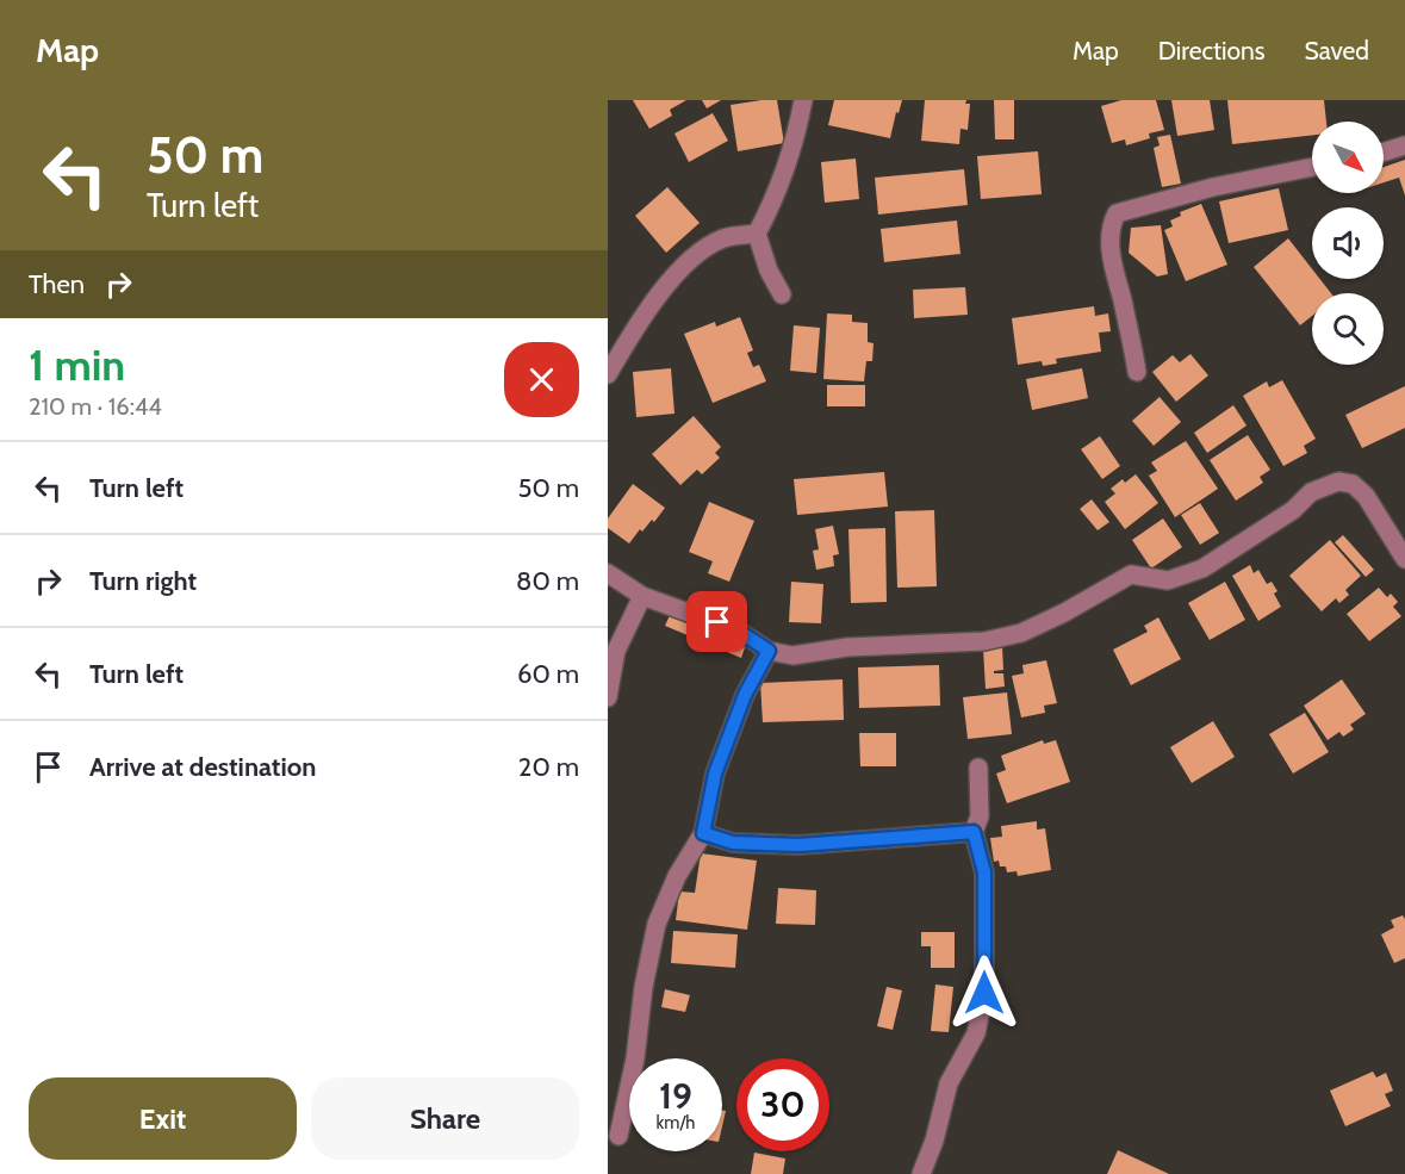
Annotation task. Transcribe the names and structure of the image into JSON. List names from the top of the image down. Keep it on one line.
{"north":"bottom right","page":{"header":"Map","nav":["Map","Directions","Saved"],"turn":["50 m","Turn left"],"then":"Then","heading":["1 min","210 m · 16:44"],"list":[{"name":"Turn left","value":"50 m"},{"name":"Turn right","value":"80 m"},{"name":"Turn left","value":"60 m"},{"name":"Arrive at destination","value":"20 m"}],"speed":"19 km/h","limit":"30","buttons":["Exit","Share"]}}
